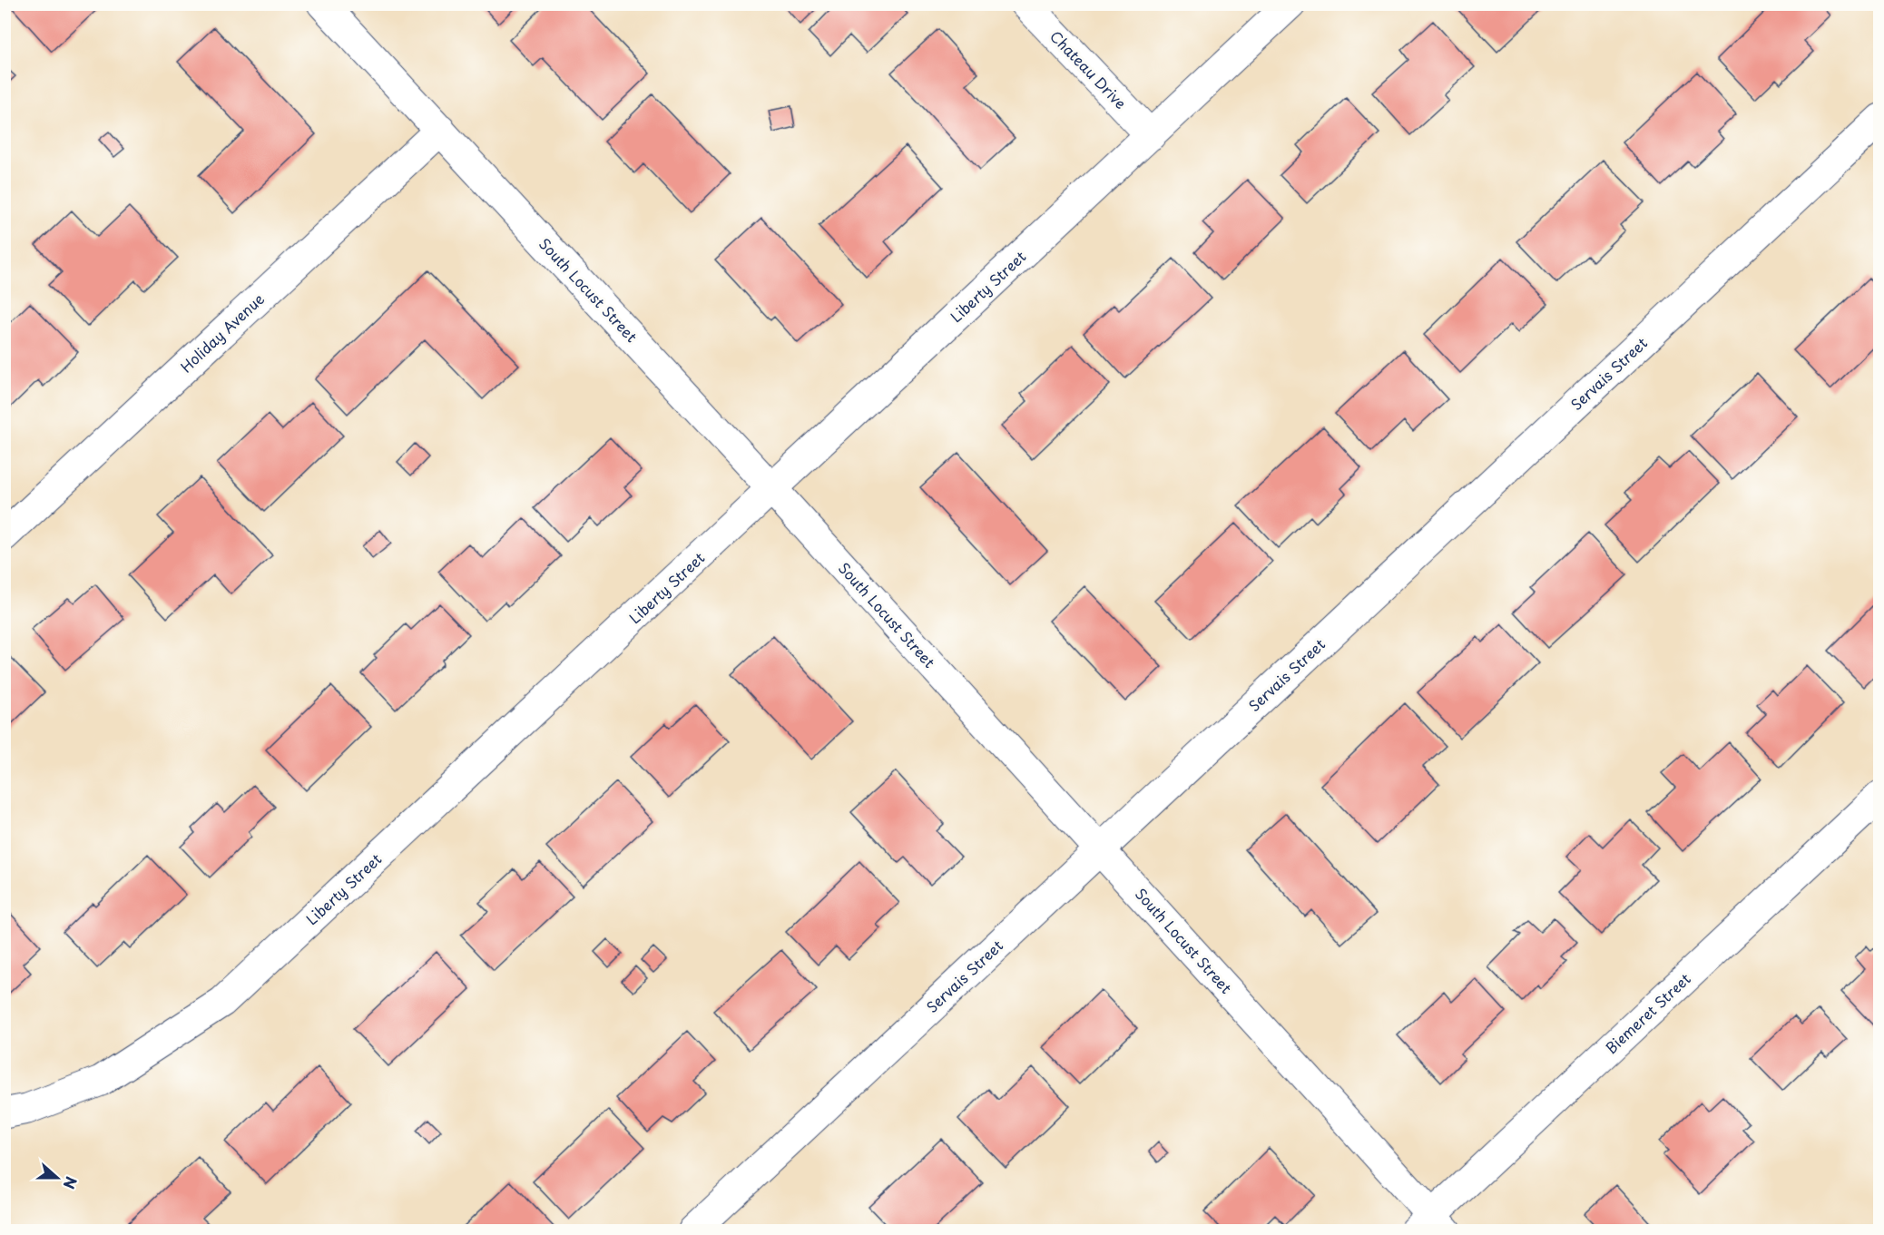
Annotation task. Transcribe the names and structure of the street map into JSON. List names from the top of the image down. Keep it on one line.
{"streets":{"street":["Chateau Drive","Liberty Street","South Locust Street","Holiday Avenue","Servais Street","Biemeret Street"]},"crossings":[["Chateau Drive","Liberty Street"],["Liberty Street","South Locust Street"],["South Locust Street","Holiday Avenue"],["South Locust Street","Servais Street"],["South Locust Street","Biemeret Street"]],"north":"right"}
